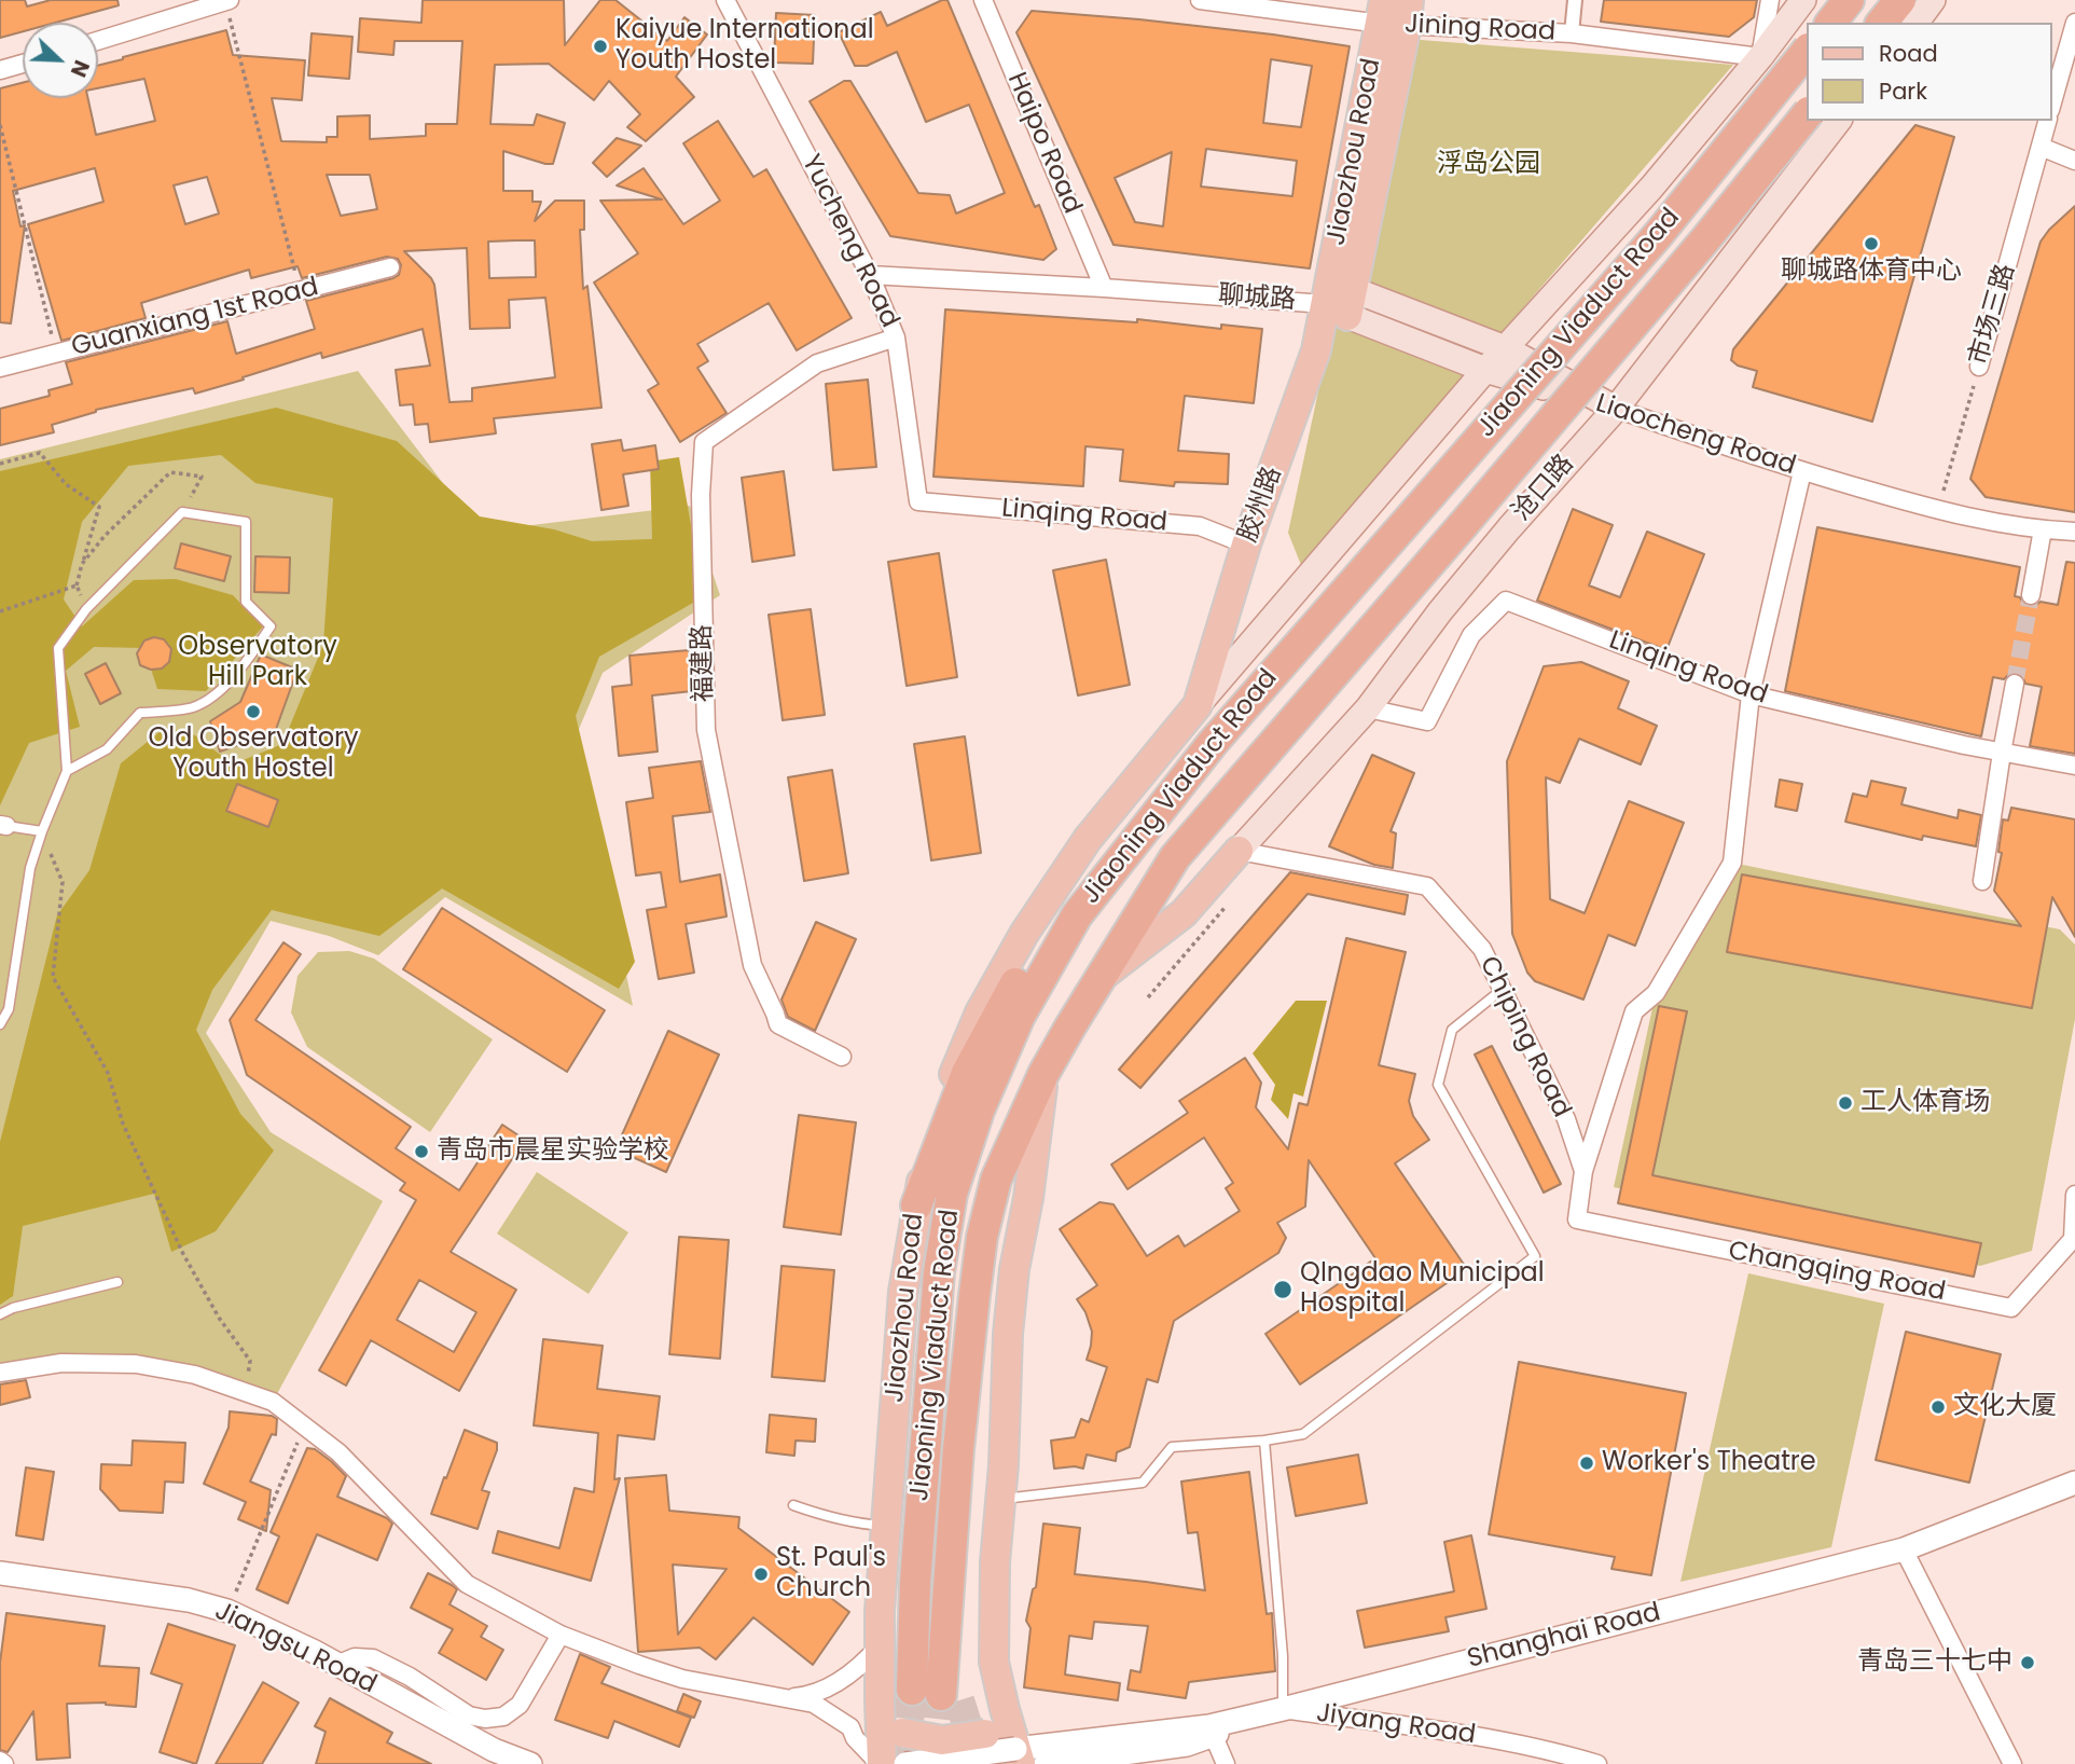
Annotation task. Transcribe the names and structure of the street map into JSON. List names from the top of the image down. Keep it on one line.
{"streets":{"highway":["Jiaoning Viaduct Road"],"main road":["Jiaozhou Road","聊城路","Liaocheng Road","沧口路","胶州路"],"street":["Jining Road","Haipo Road","Yucheng Road","市场三路","Guanxiang 1st Road","Linqing Road","福建路","Chiping Road","Changqing Road","Shanghai Road","Jiangsu Road","Jiyang Road"]},"crossings":[["Jining Road","Jiaozhou Road"],["Haipo Road","聊城路"],["Jiaozhou Road","聊城路"],["Jiaozhou Road","Liaocheng Road"],["Jiaozhou Road","胶州路"],["Yucheng Road","聊城路"],["Yucheng Road","Linqing Road"],["Yucheng Road","福建路"],["聊城路","Liaocheng Road"],["聊城路","沧口路"],["聊城路","胶州路"],["市场三路","Liaocheng Road"],["Liaocheng Road","沧口路"],["Liaocheng Road","胶州路"],["沧口路","Linqing Road"],["沧口路","Chiping Road"],["胶州路","Linqing Road"],["Chiping Road","Changqing Road"],["Shanghai Road","Jiyang Road"]],"parks":["浮岛公园","Observatory Hill Park"],"places":["Kaiyue International Youth Hostel","聊城路体育中心","Old Observatory Youth Hostel","工人体育场","青岛市晨星实验学校","QIngdao Municipal Hospital","文化大厦","Worker's Theatre","St. Paul's Church","青岛三十七中"],"legend":["Road","Park"],"north":"bottom right"}
